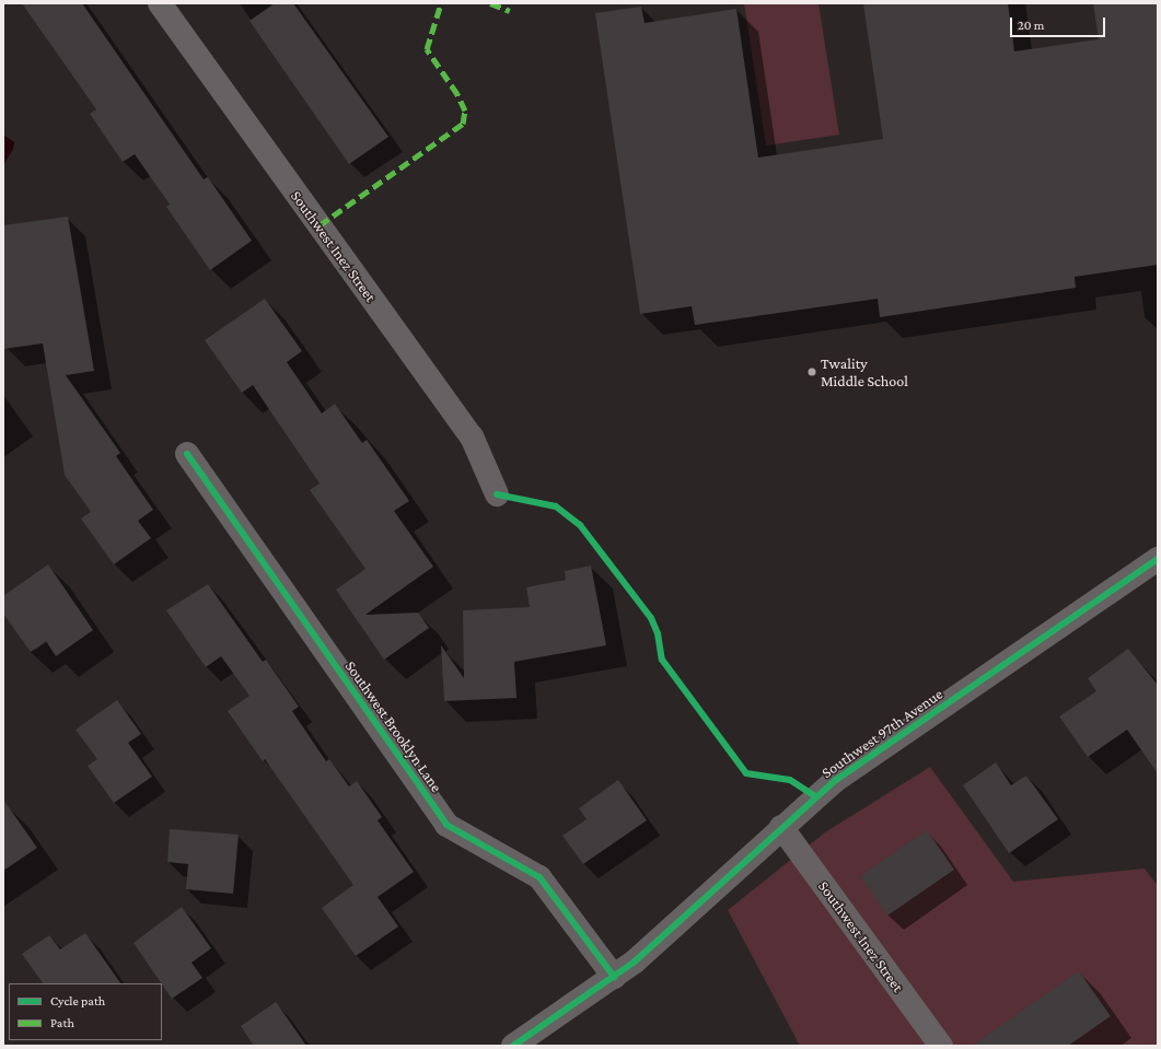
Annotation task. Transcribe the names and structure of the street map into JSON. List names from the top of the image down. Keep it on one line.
{"streets":{"street":["Southwest Inez Street","Southwest Brooklyn Lane","Southwest 97th Avenue"]},"crossings":[["Southwest Inez Street","Southwest 97th Avenue"],["Southwest Brooklyn Lane","Southwest 97th Avenue"]],"places":["Twality Middle School"],"legend":["Cycle path","Path"],"scale_bar":"20 m"}
